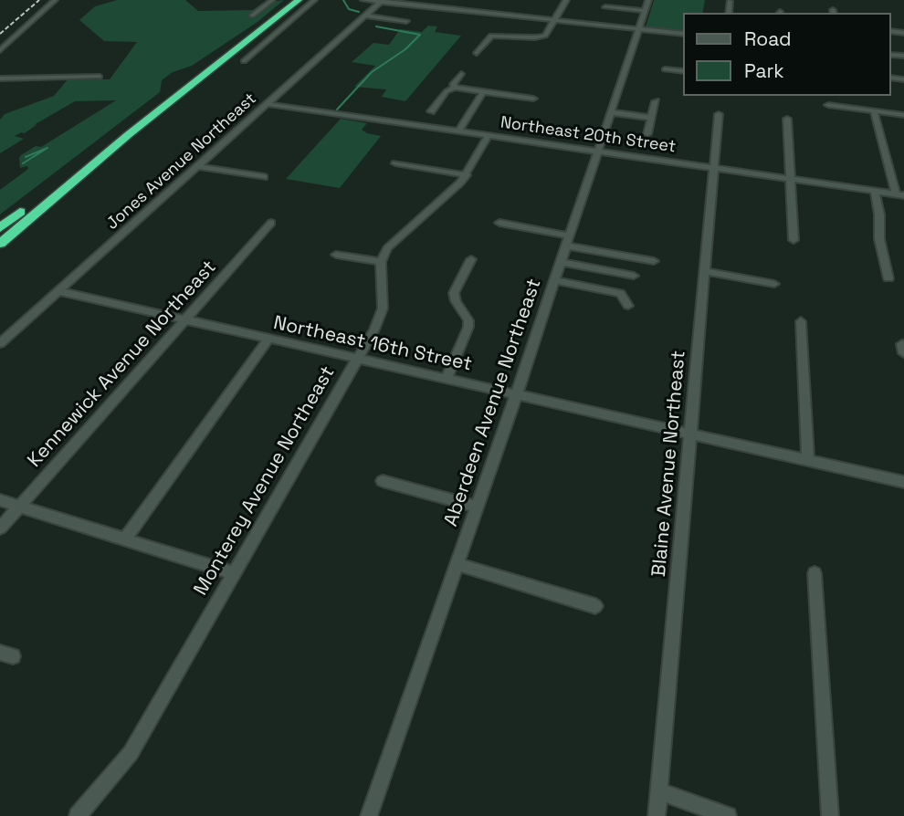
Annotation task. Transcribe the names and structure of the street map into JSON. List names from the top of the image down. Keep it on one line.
{"streets":{"street":["Northeast 20th Street","Jones Avenue Northeast","Northeast 16th Street","Kennewick Avenue Northeast","Aberdeen Avenue Northeast","Blaine Avenue Northeast","Monterey Avenue Northeast"]},"crossings":[["Northeast 20th Street","Jones Avenue Northeast"],["Northeast 20th Street","Aberdeen Avenue Northeast"],["Northeast 20th Street","Blaine Avenue Northeast"],["Jones Avenue Northeast","Northeast 16th Street"],["Northeast 16th Street","Kennewick Avenue Northeast"],["Northeast 16th Street","Aberdeen Avenue Northeast"],["Northeast 16th Street","Blaine Avenue Northeast"],["Northeast 16th Street","Monterey Avenue Northeast"]],"legend":["Road","Park"]}
